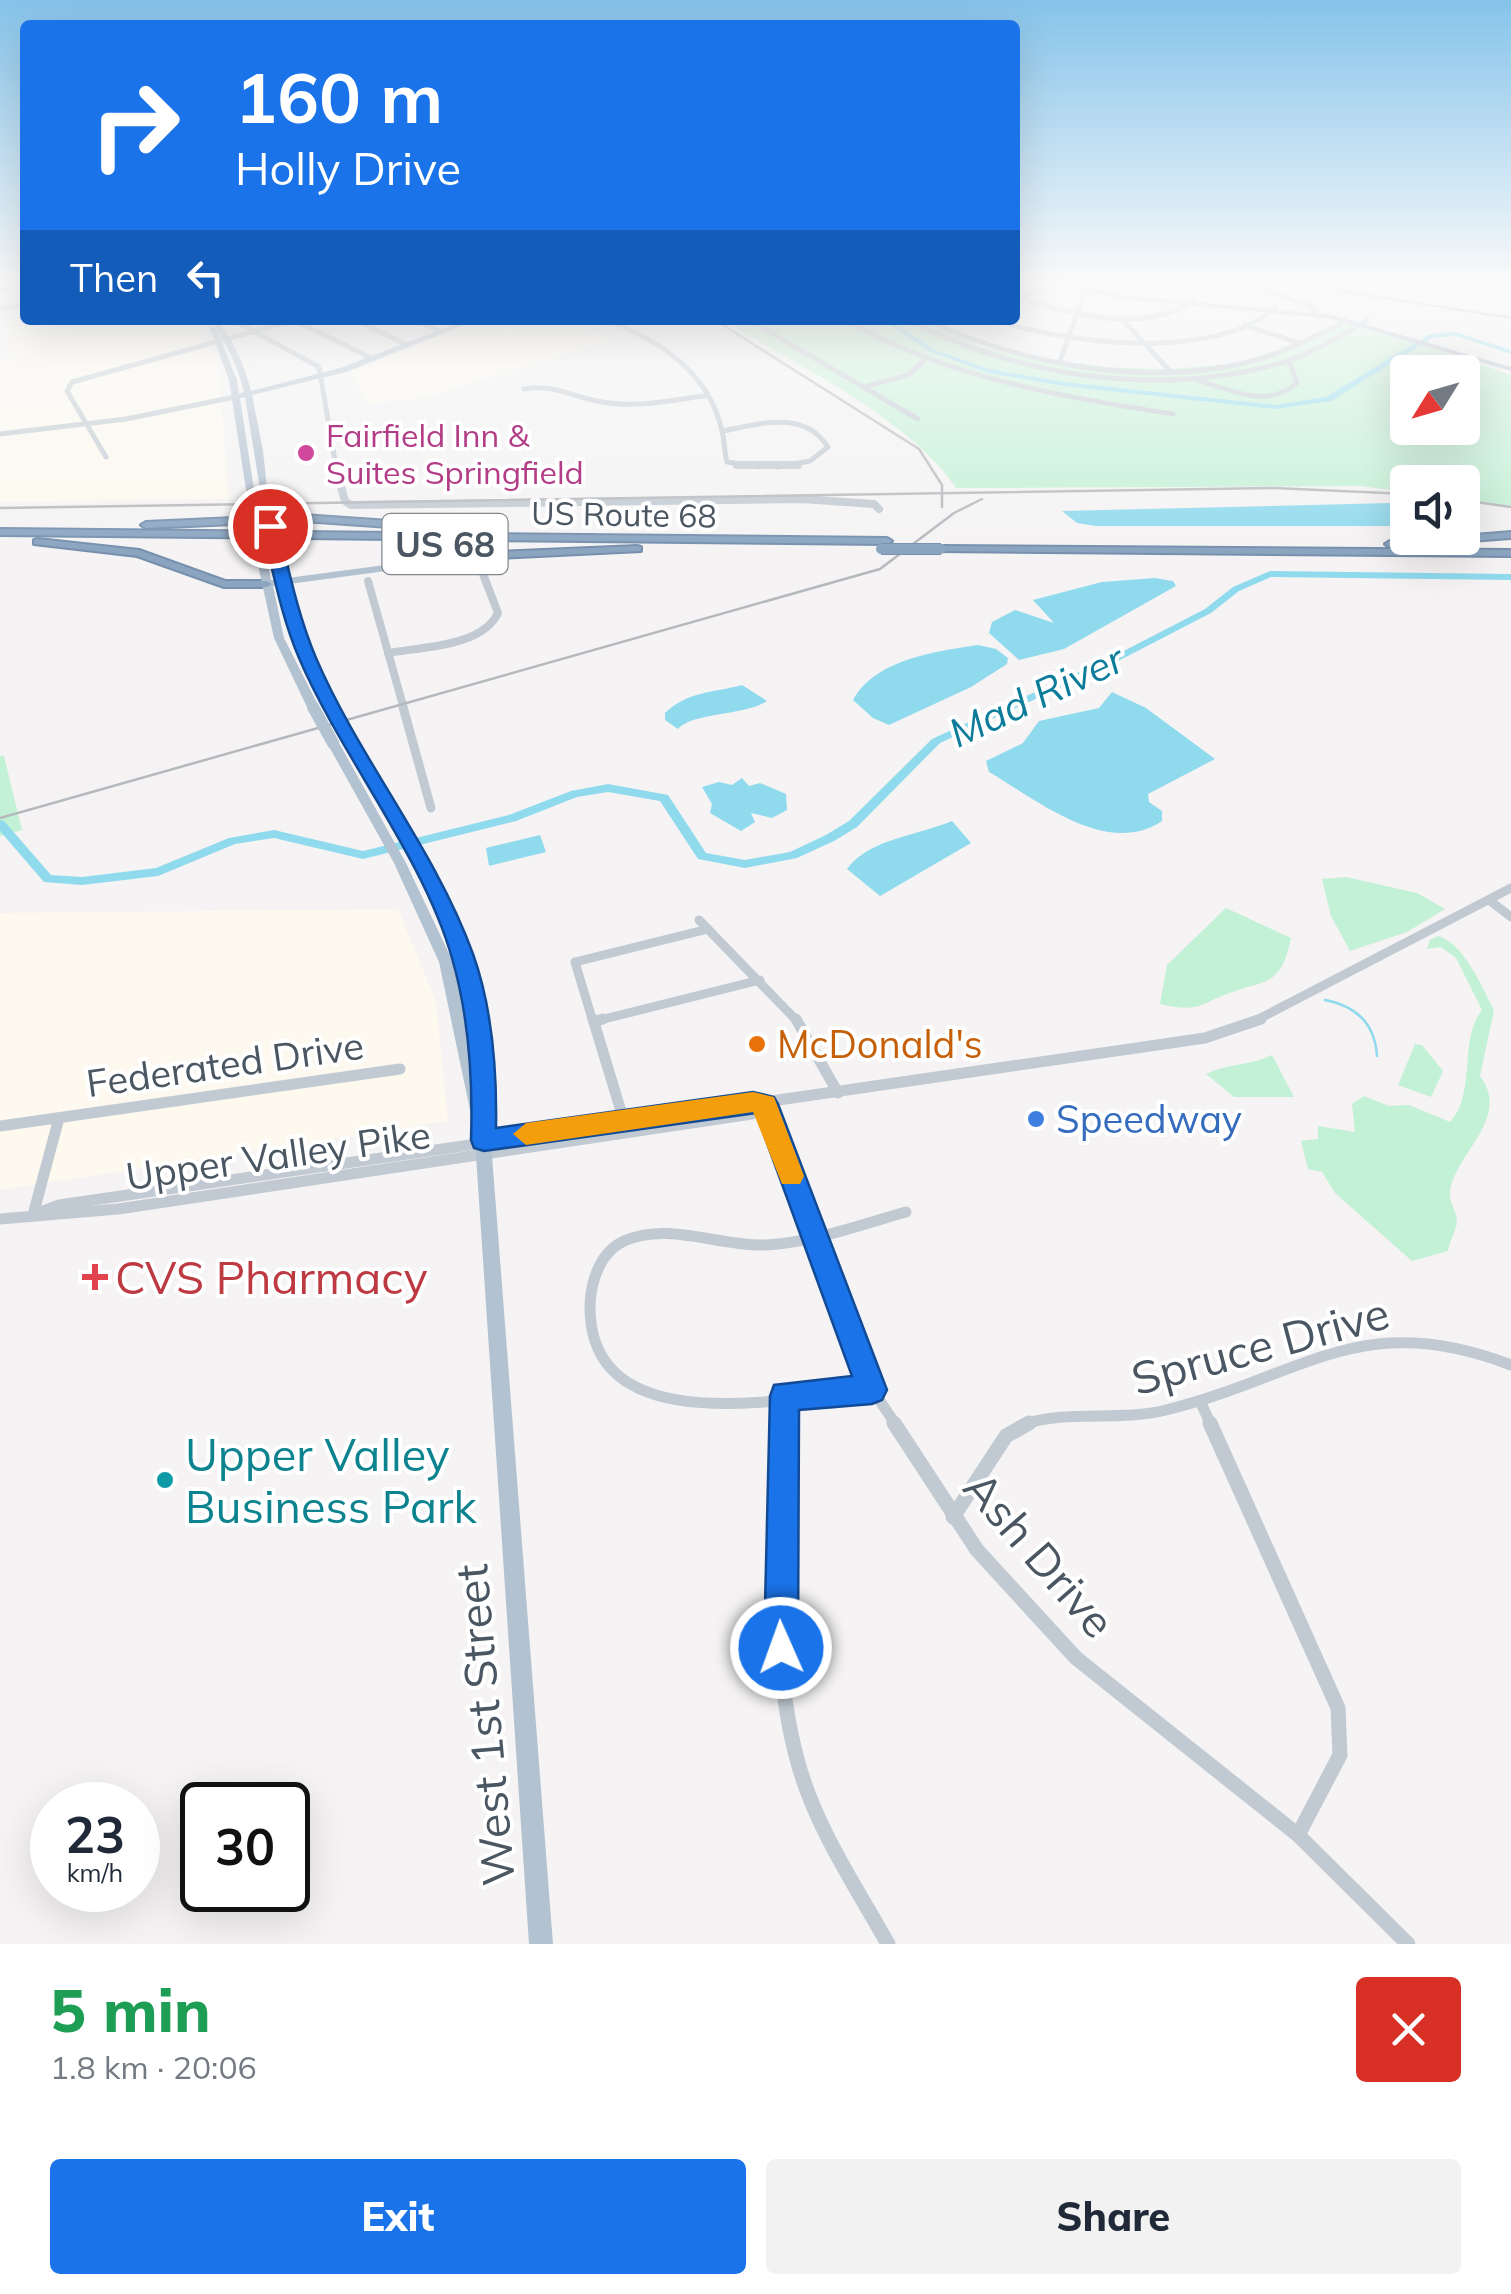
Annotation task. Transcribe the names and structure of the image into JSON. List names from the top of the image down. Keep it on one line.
{"streets":{"highway":["US Route 68","US 68"],"main road":["West 1st Street"],"street":["Federated Drive","Upper Valley Pike","Spruce Drive","Ash Drive"]},"crossings":[["US Route 68","US 68"],["Federated Drive","Upper Valley Pike"],["Upper Valley Pike","Ash Drive"],["Upper Valley Pike","West 1st Street"],["Spruce Drive","Ash Drive"]],"water":["Mad River"],"places":{"other":["Fairfield Inn & Suites Springfield","McDonald's","Speedway","Upper Valley Business Park"],"health":["CVS Pharmacy"]},"north":"bottom left","page":{"turn":["160 m","Holly Drive"],"then":"Then","speed":"23 km/h","limit":"30","heading":["5 min","1.8 km · 20:06"],"buttons":["Exit","Share"]}}
